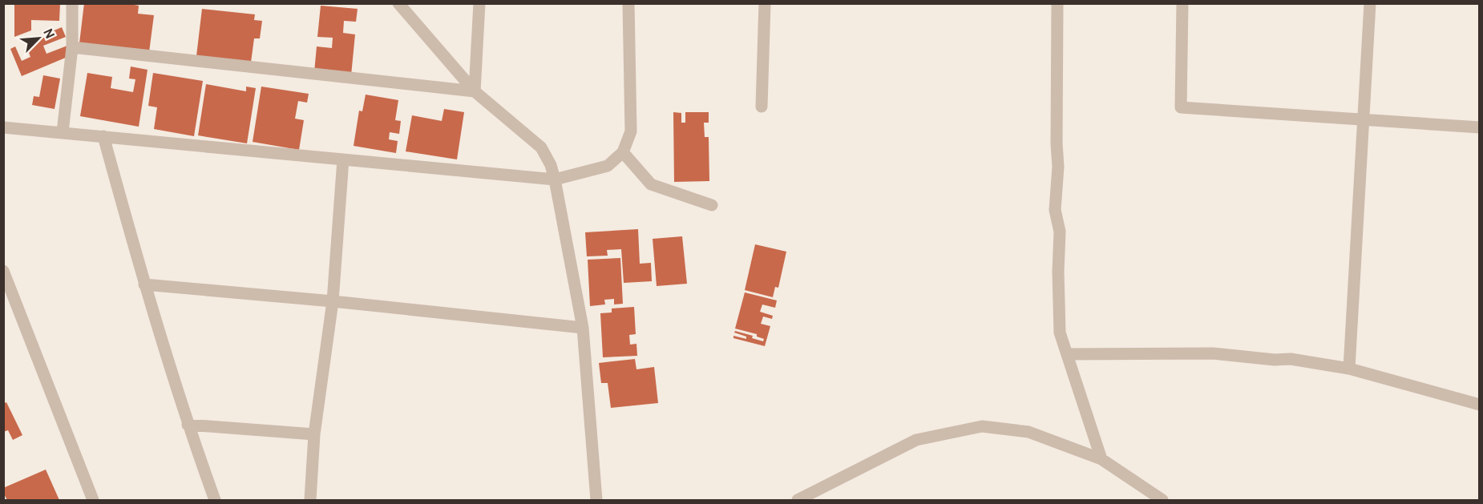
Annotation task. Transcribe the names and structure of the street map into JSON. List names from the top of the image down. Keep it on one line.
{"north":"top right"}
